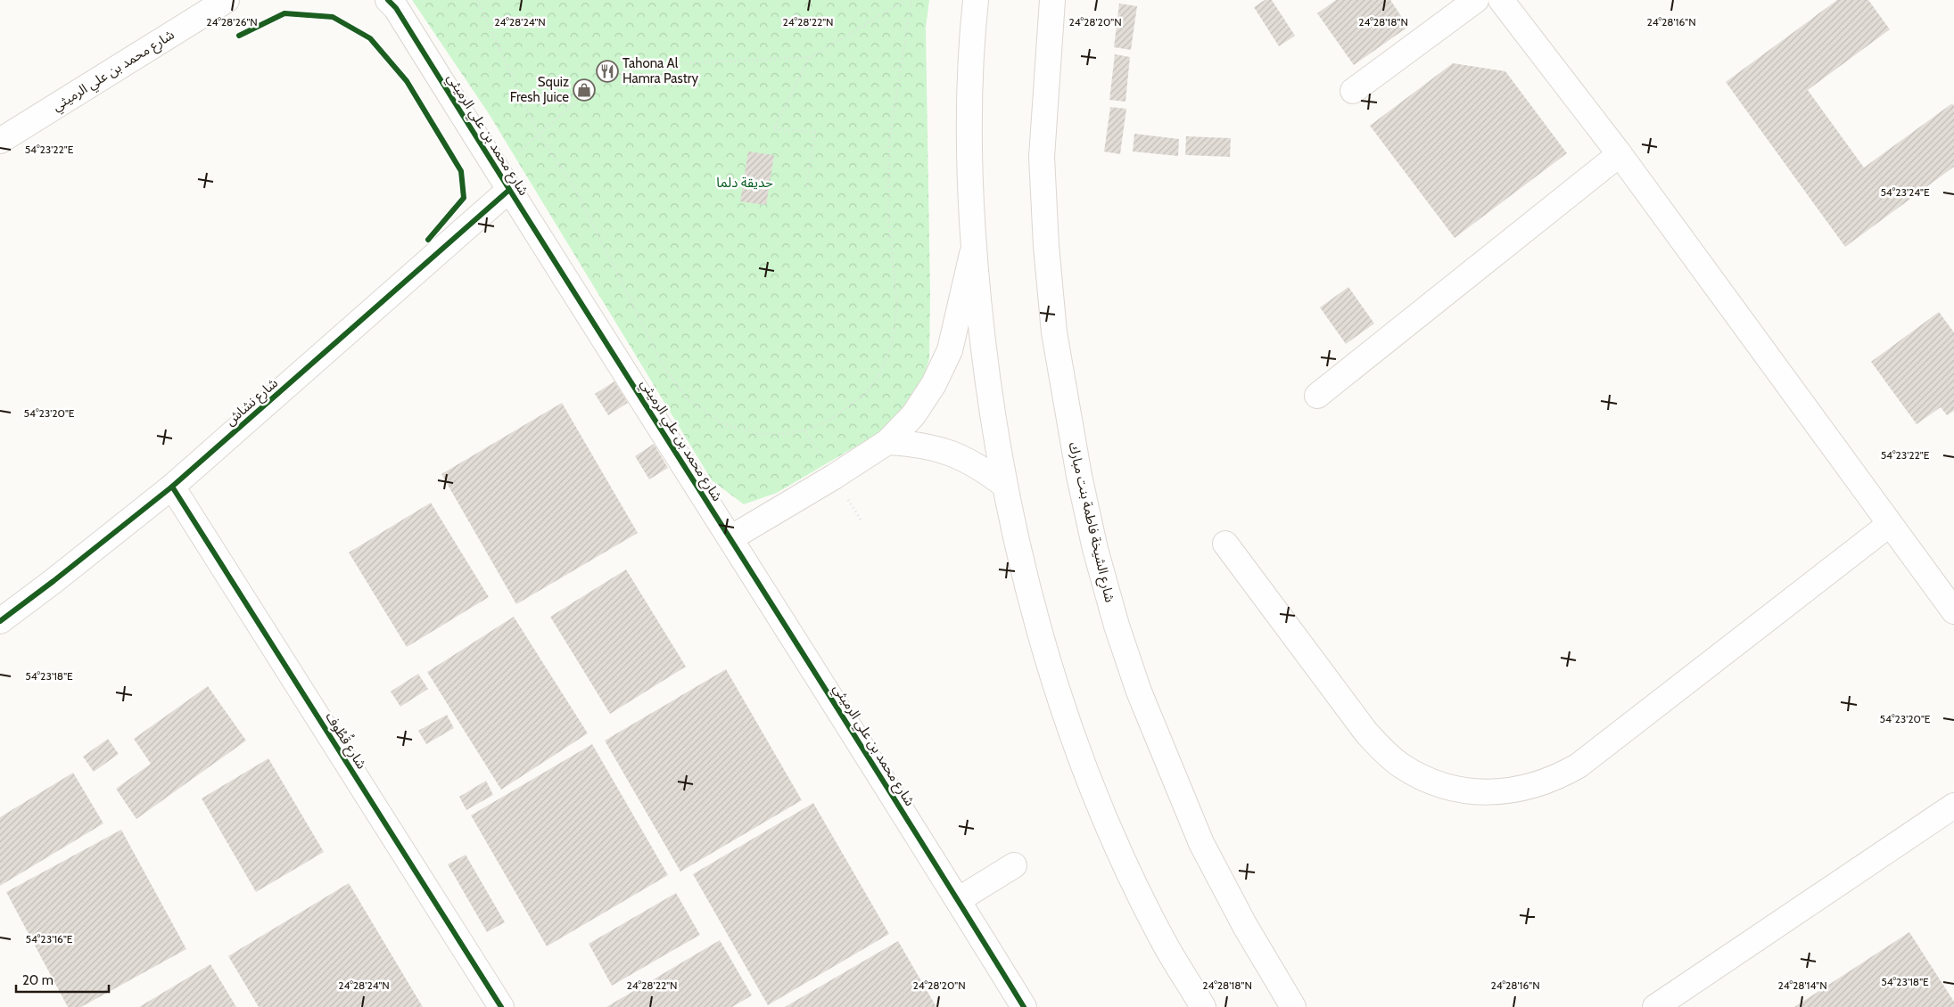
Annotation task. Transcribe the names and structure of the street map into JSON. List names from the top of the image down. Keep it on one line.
{"streets":{"street":["شارع محمد بن علي الرميثي","شارع نشاش","شارع الشيخة فاطمة بنت مبارك","شارع قُطُوف"]},"crossings":[["شارع محمد بن علي الرميثي","شارع نشاش"],["شارع نشاش","شارع قُطُوف"]],"parks":["حديقة دلما"],"places":{"restaurant":["Tahona Al Hamra Pastry"],"shop":["Squiz Fresh Juice"]},"scale_bar":"20 m","coordinates":["24°28'26\"N","24°28'24\"N","24°28'22\"N","24°28'20\"N","24°28'18\"N","24°28'16\"N","54°23'22\"E","54°23'24\"E","54°23'20\"E","54°23'18\"E","54°23'16\"E","24°28'14\"N"]}
